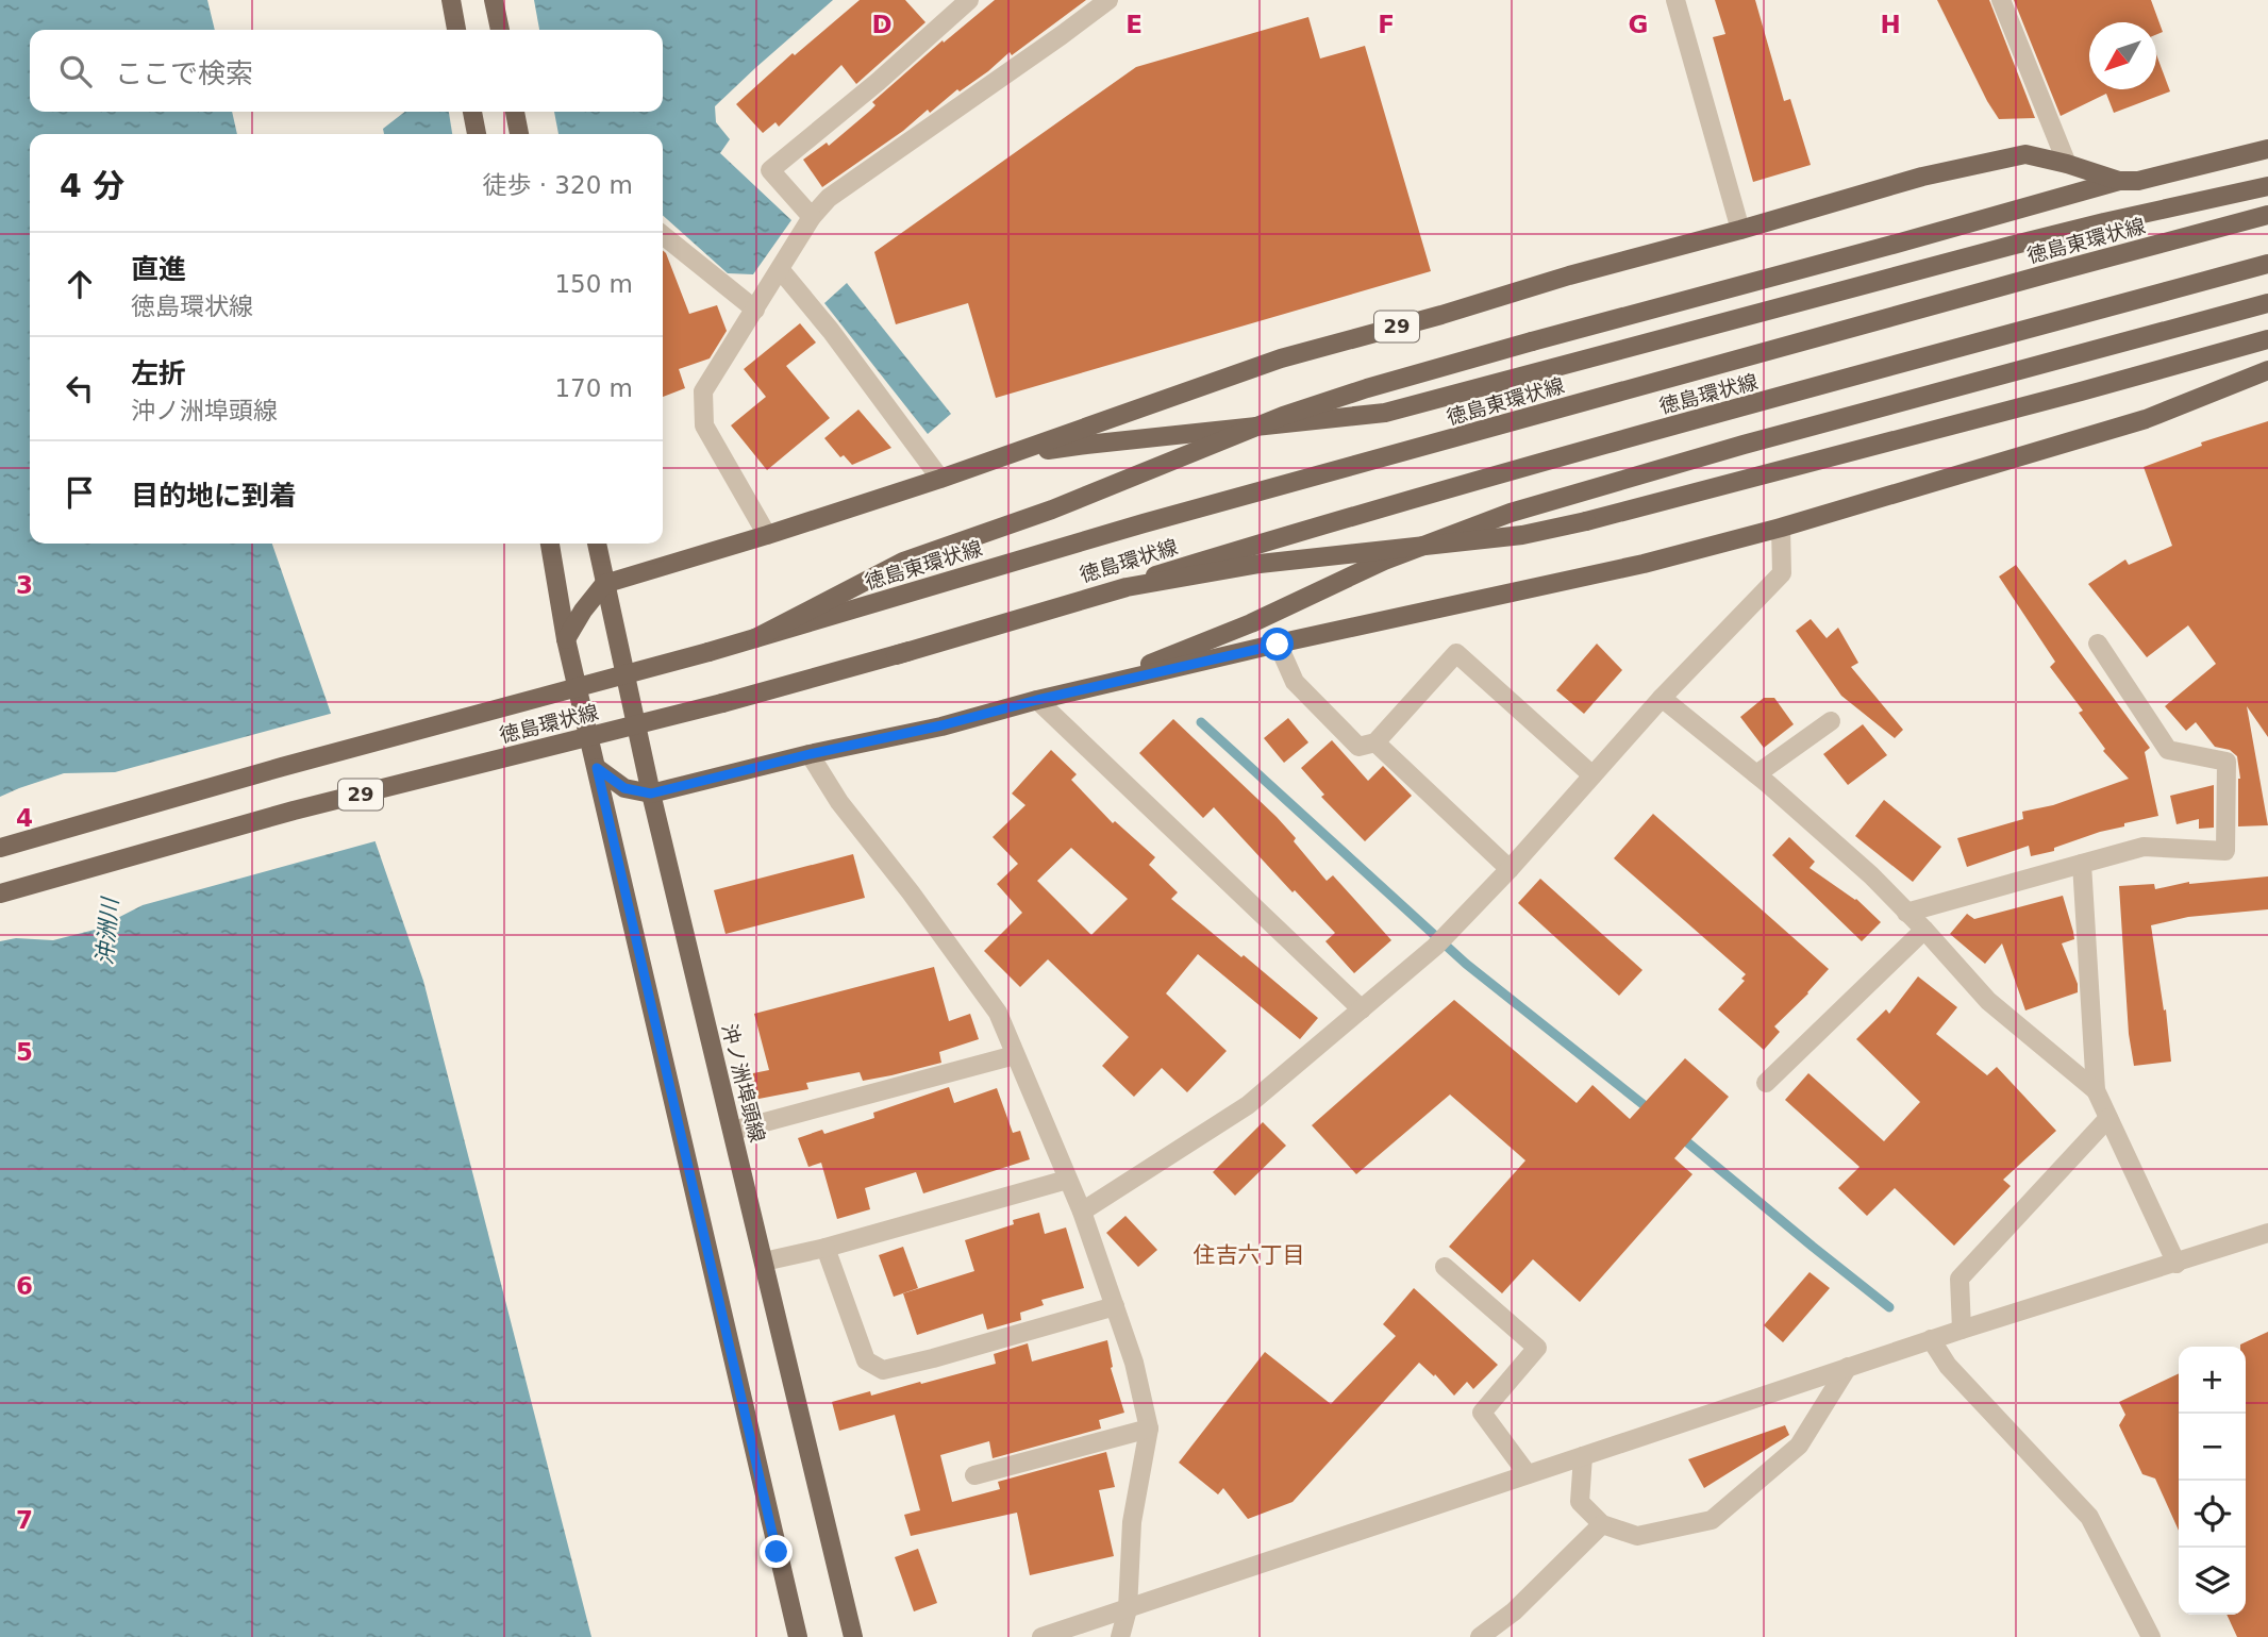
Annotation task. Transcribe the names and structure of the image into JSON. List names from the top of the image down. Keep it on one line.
{"streets":{"main road":["徳島東環状線","29","徳島環状線","沖ノ洲埠頭線"]},"crossings":[["徳島東環状線","29"],["徳島東環状線","徳島環状線"],["29","徳島環状線"],["29","沖ノ洲埠頭線"]],"districts":["住吉六丁目"],"water":["沖洲川"],"north":"bottom left","page":{"search":"ここで検索","heading":["4 分","徒歩 · 320 m"],"list":[["直進","徳島環状線","150 m"],["左折","沖ノ洲埠頭線","170 m"],"目的地に到着"],"map_buttons":["+","−"]},"grid":{"columns":["D","E","F","G","H"],"rows":["3","4","5","6","7"]}}
